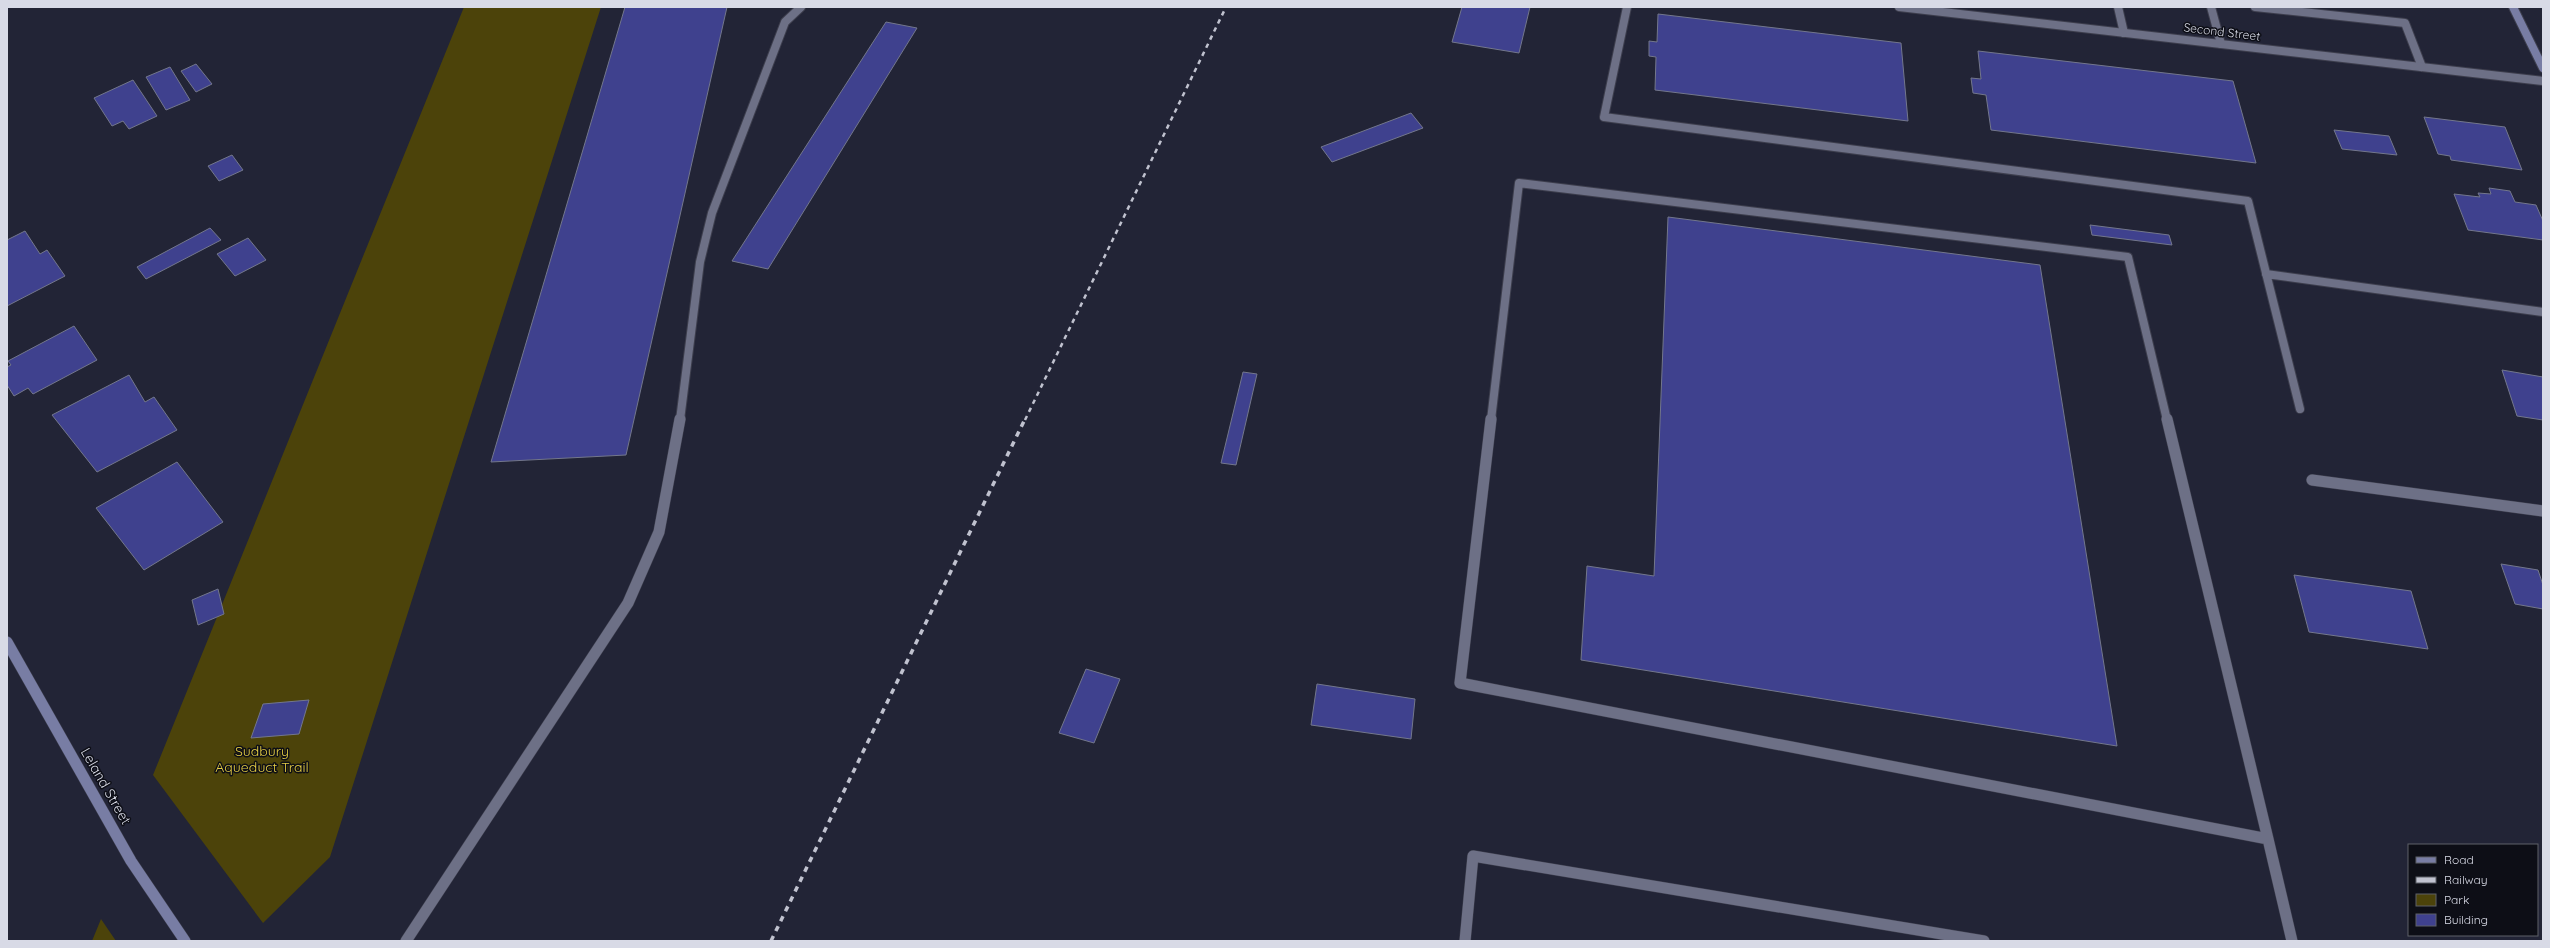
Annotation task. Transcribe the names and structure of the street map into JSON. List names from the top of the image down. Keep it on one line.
{"streets":{"street":["Second Street","Leland Street"]},"parks":["Sudbury Aqueduct Trail"],"legend":["Road","Railway","Park","Building"]}
